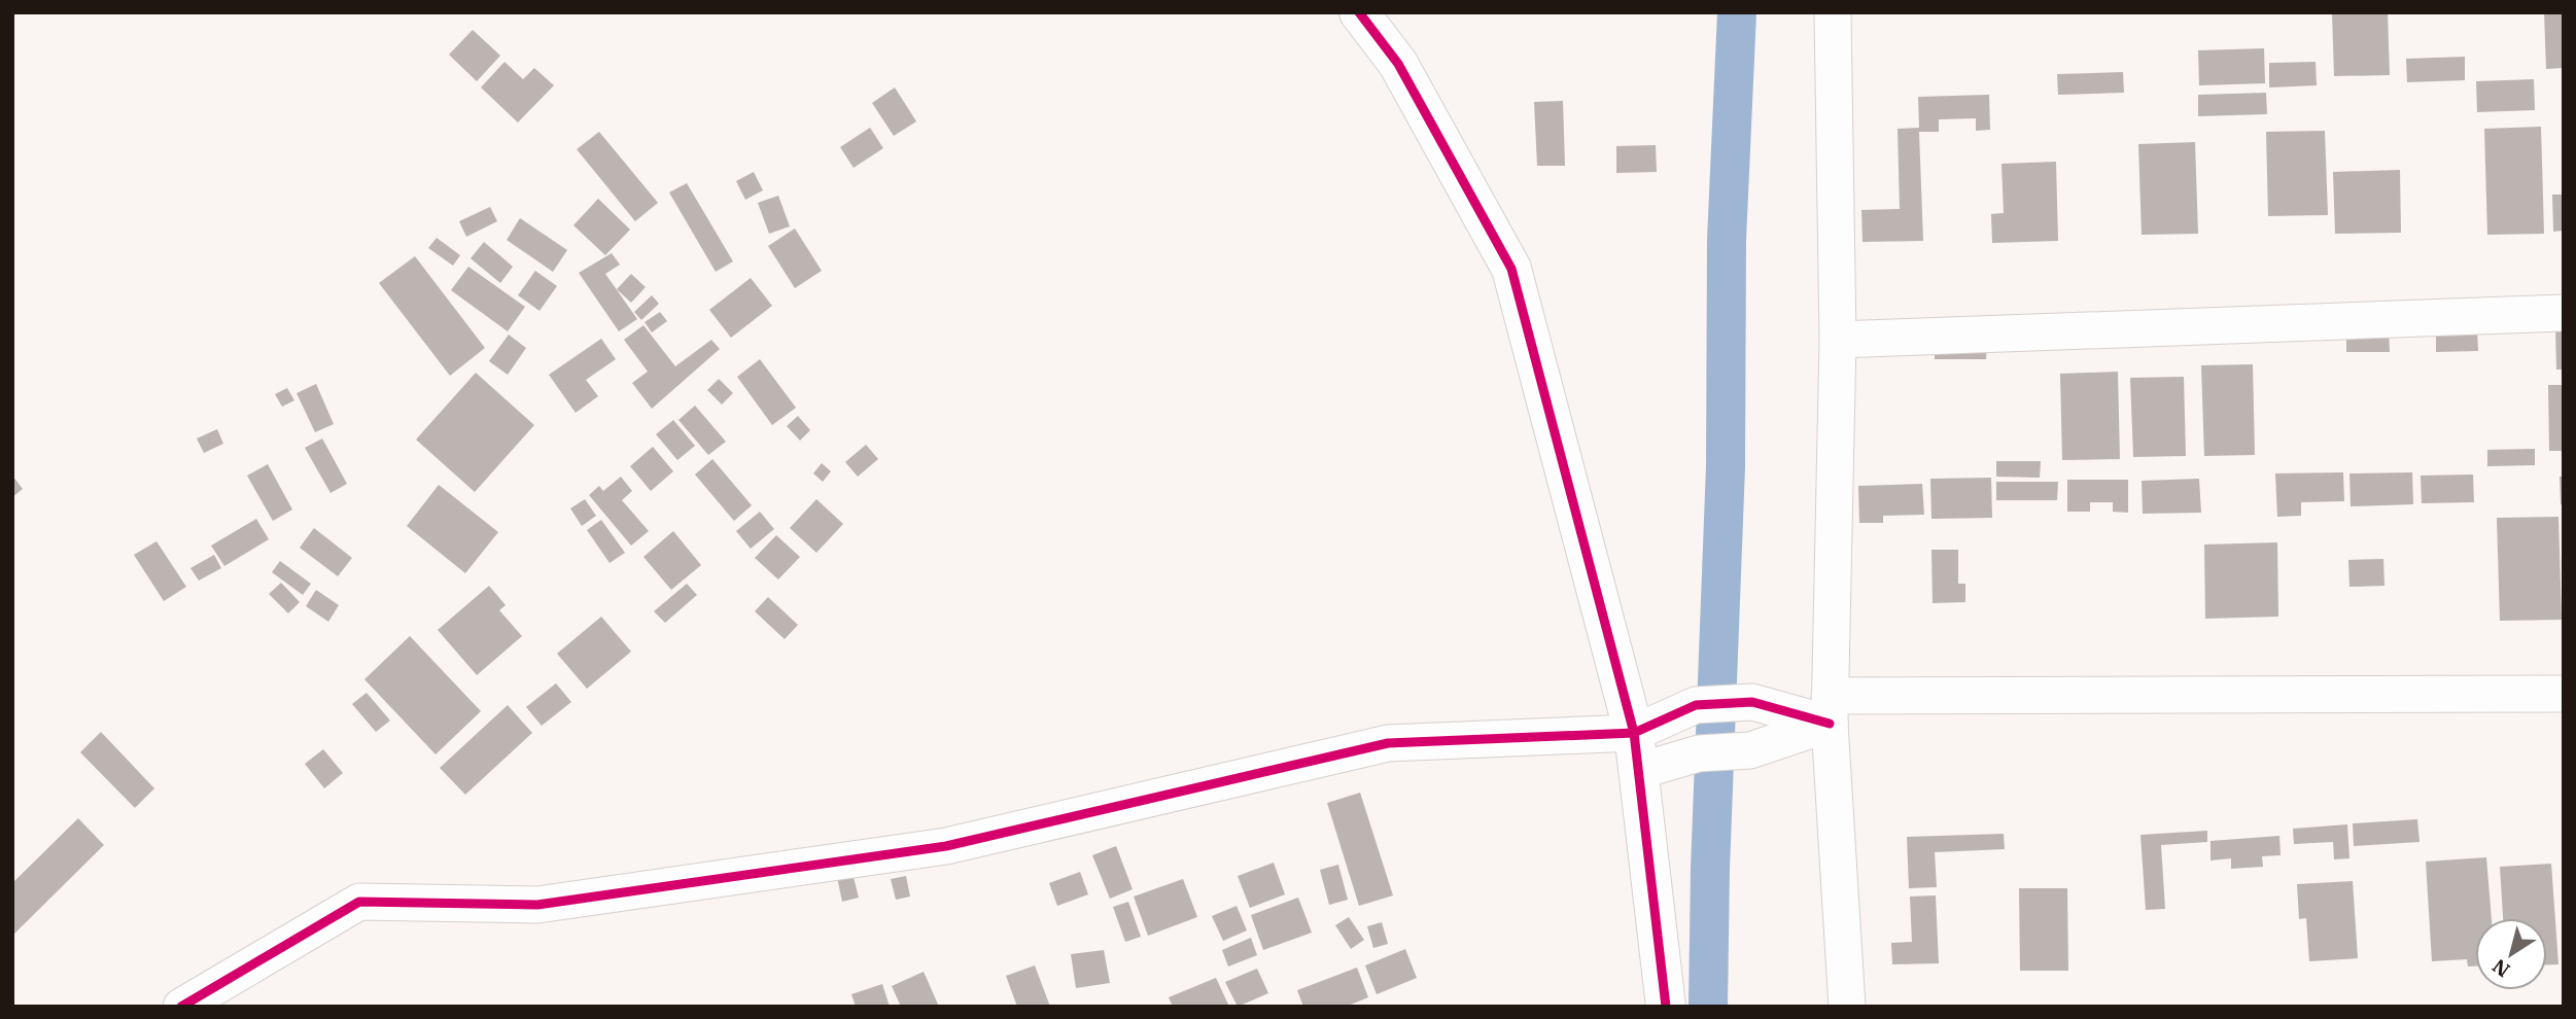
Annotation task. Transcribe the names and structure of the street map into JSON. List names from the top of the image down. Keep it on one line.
{"north":"bottom left"}
